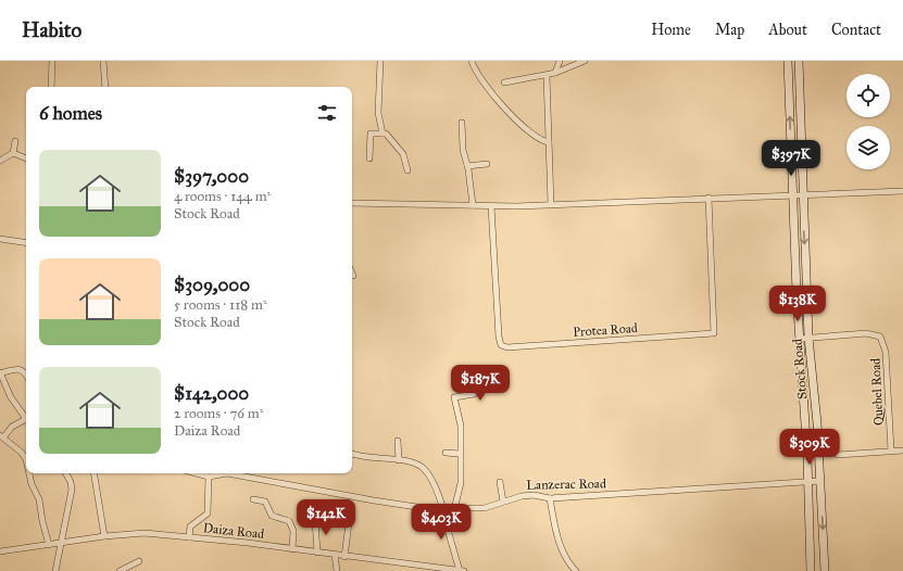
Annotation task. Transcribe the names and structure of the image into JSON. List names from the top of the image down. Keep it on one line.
{"streets":{"main road":["Stock Road"],"street":["Protea Road","Quebel Road","Lanzerac Road","Daiza Road"]},"crossings":[["Stock Road","Quebel Road"],["Stock Road","Lanzerac Road"]],"page":{"header":"Habito","nav":["Home","Map","About","Contact"],"heading":"6 homes","list":[{"name":"$397,000","note":"4 rooms · 144 m² · Stock Road"},{"name":"$309,000","note":"5 rooms · 118 m² · Stock Road"},{"name":"$142,000","note":"2 rooms · 76 m² · Daiza Road"}],"price":["$397K","$138K","$187K","$309K","$142K","$403K"]}}
